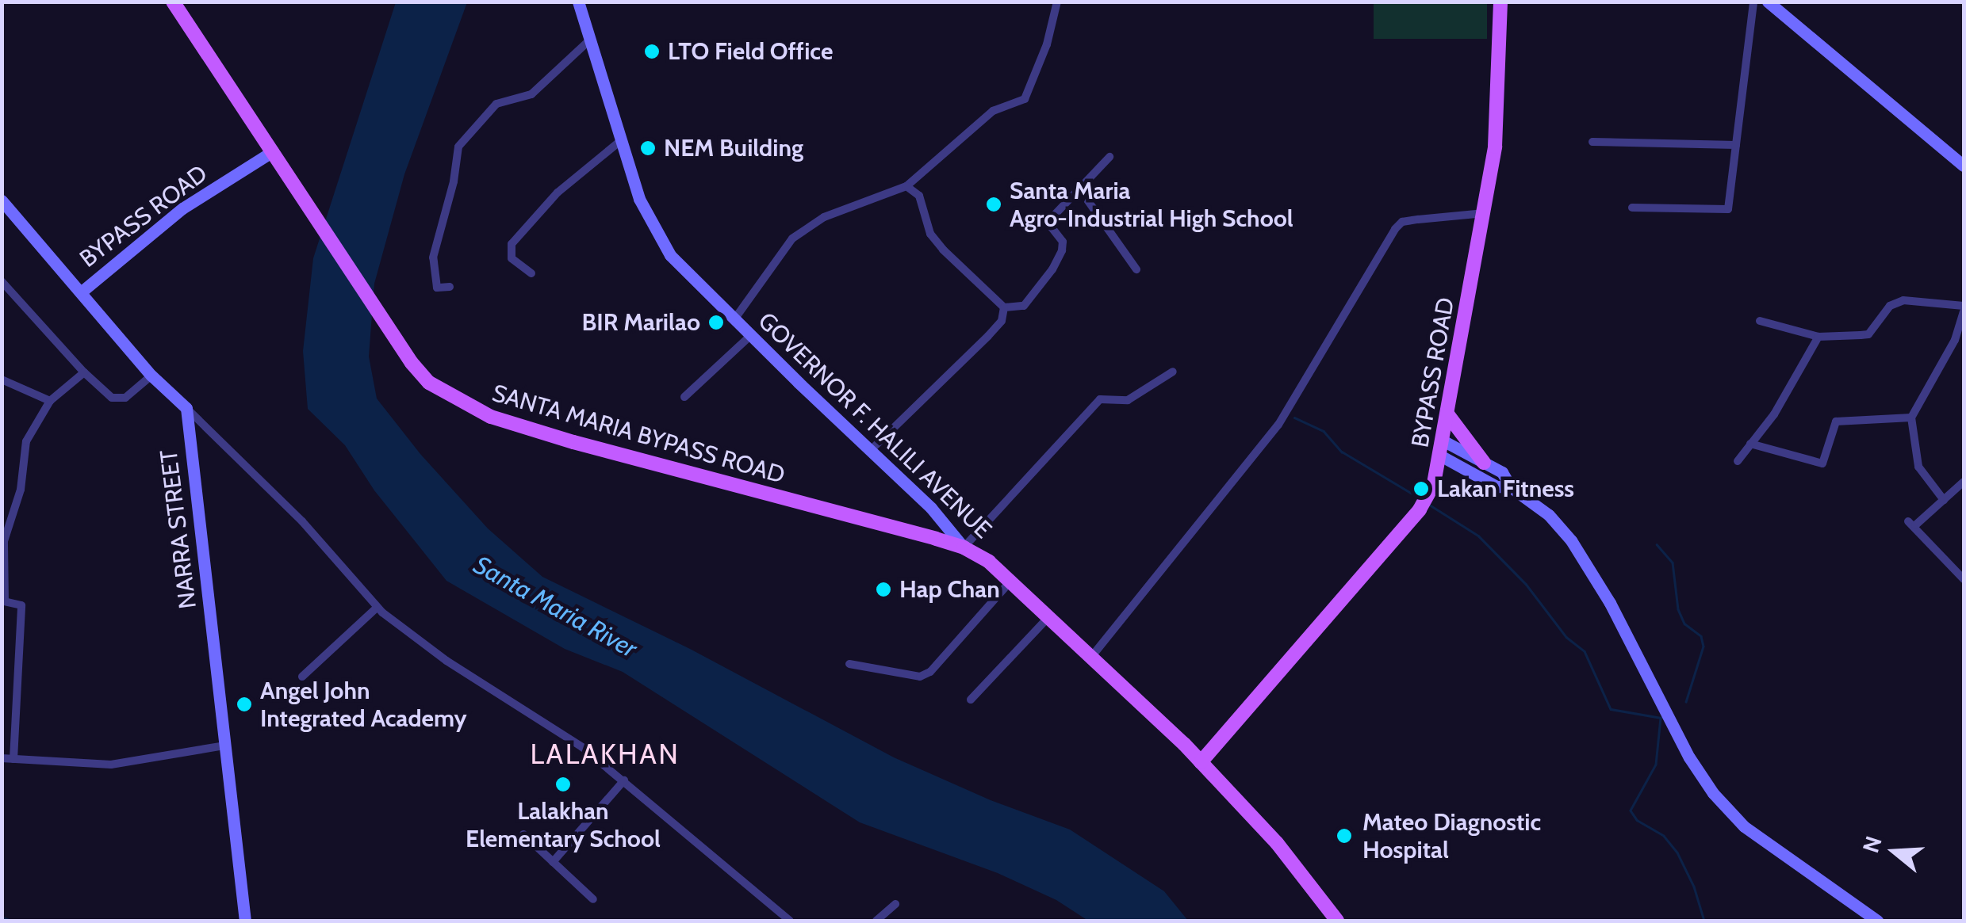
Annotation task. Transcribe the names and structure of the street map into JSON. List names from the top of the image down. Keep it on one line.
{"streets":{"main road":["BYPASS ROAD","GOVERNOR F. HALILI AVENUE","SANTA MARIA BYPASS ROAD","NARRA STREET"]},"crossings":[["BYPASS ROAD","GOVERNOR F. HALILI AVENUE"],["BYPASS ROAD","SANTA MARIA BYPASS ROAD"],["GOVERNOR F. HALILI AVENUE","SANTA MARIA BYPASS ROAD"]],"districts":["LALAKHAN"],"water":["Santa Maria River"],"places":["LTO Field Office","NEM Building","Santa Maria Agro-Industrial High School","BIR Marilao","Lakan Fitness","Hap Chan","Angel John Integrated Academy","Lalakhan Elementary School","Mateo Diagnostic Hospital"],"north":"left"}
